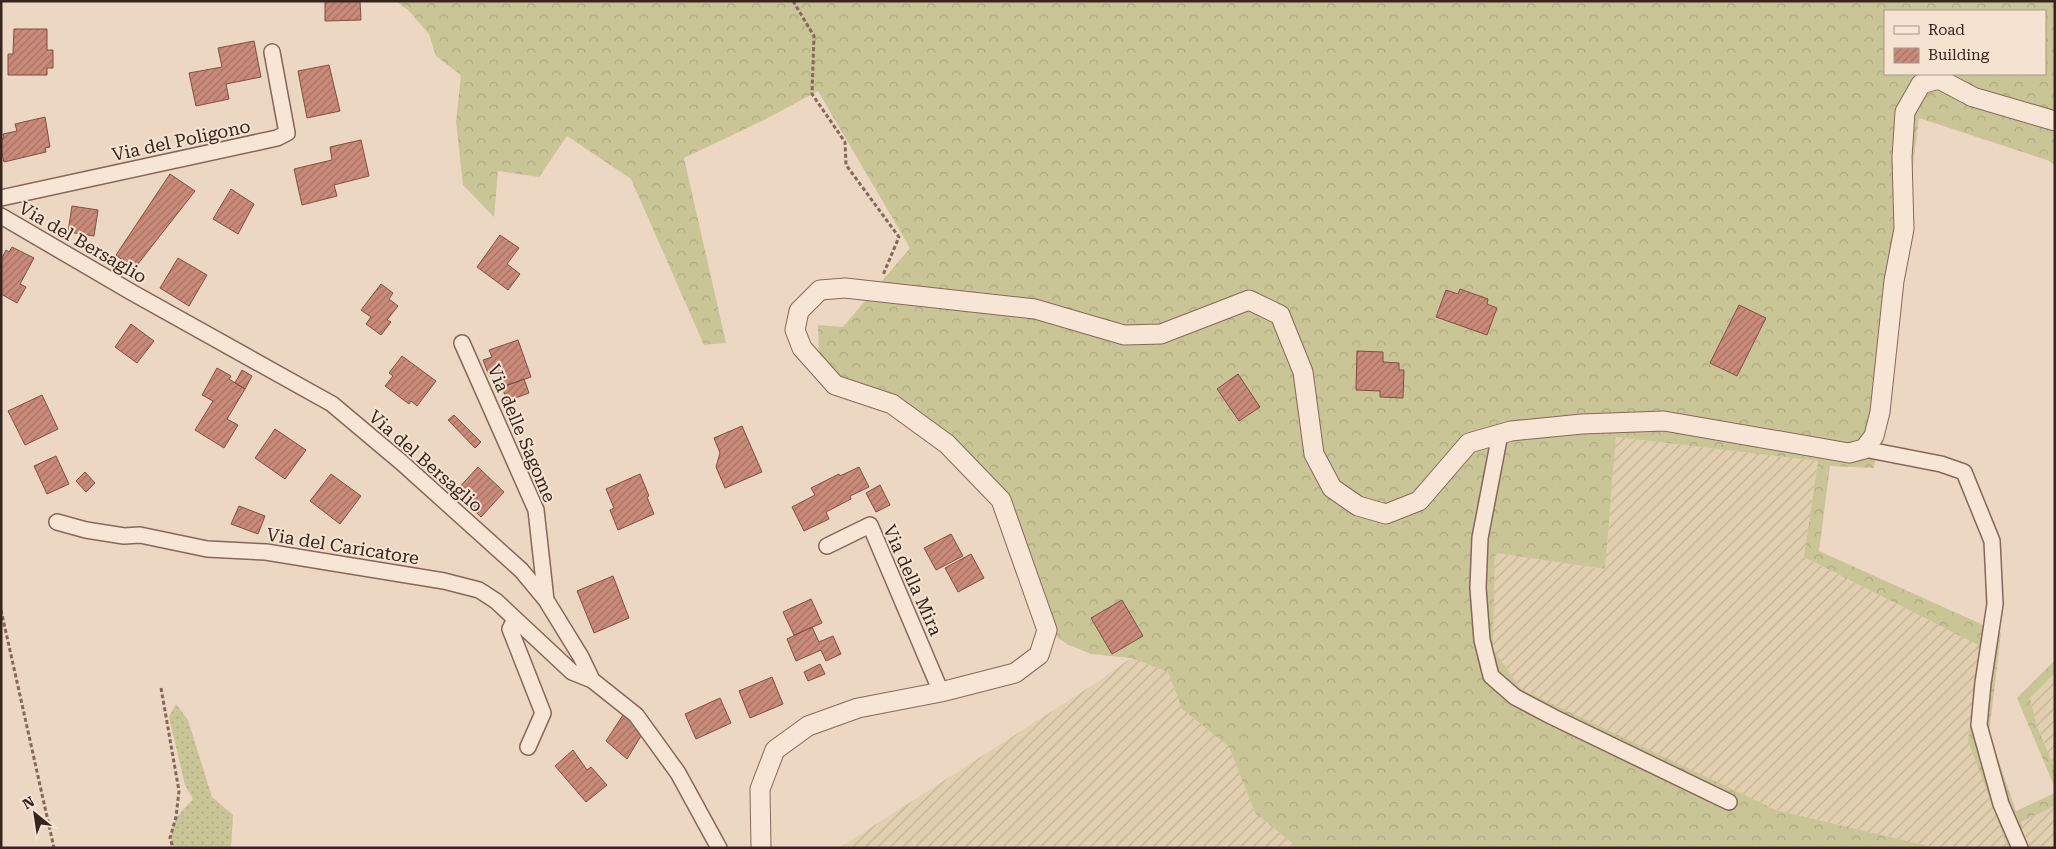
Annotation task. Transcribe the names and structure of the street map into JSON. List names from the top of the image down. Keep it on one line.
{"streets":{"street":["Via del Poligono","Via del Bersaglio","Via delle Sagome","Via del Caricatore","Via della Mira"]},"crossings":[["Via del Bersaglio","Via delle Sagome"],["Via del Bersaglio","Via del Caricatore"]],"legend":["Road","Building"],"north":"top left"}
